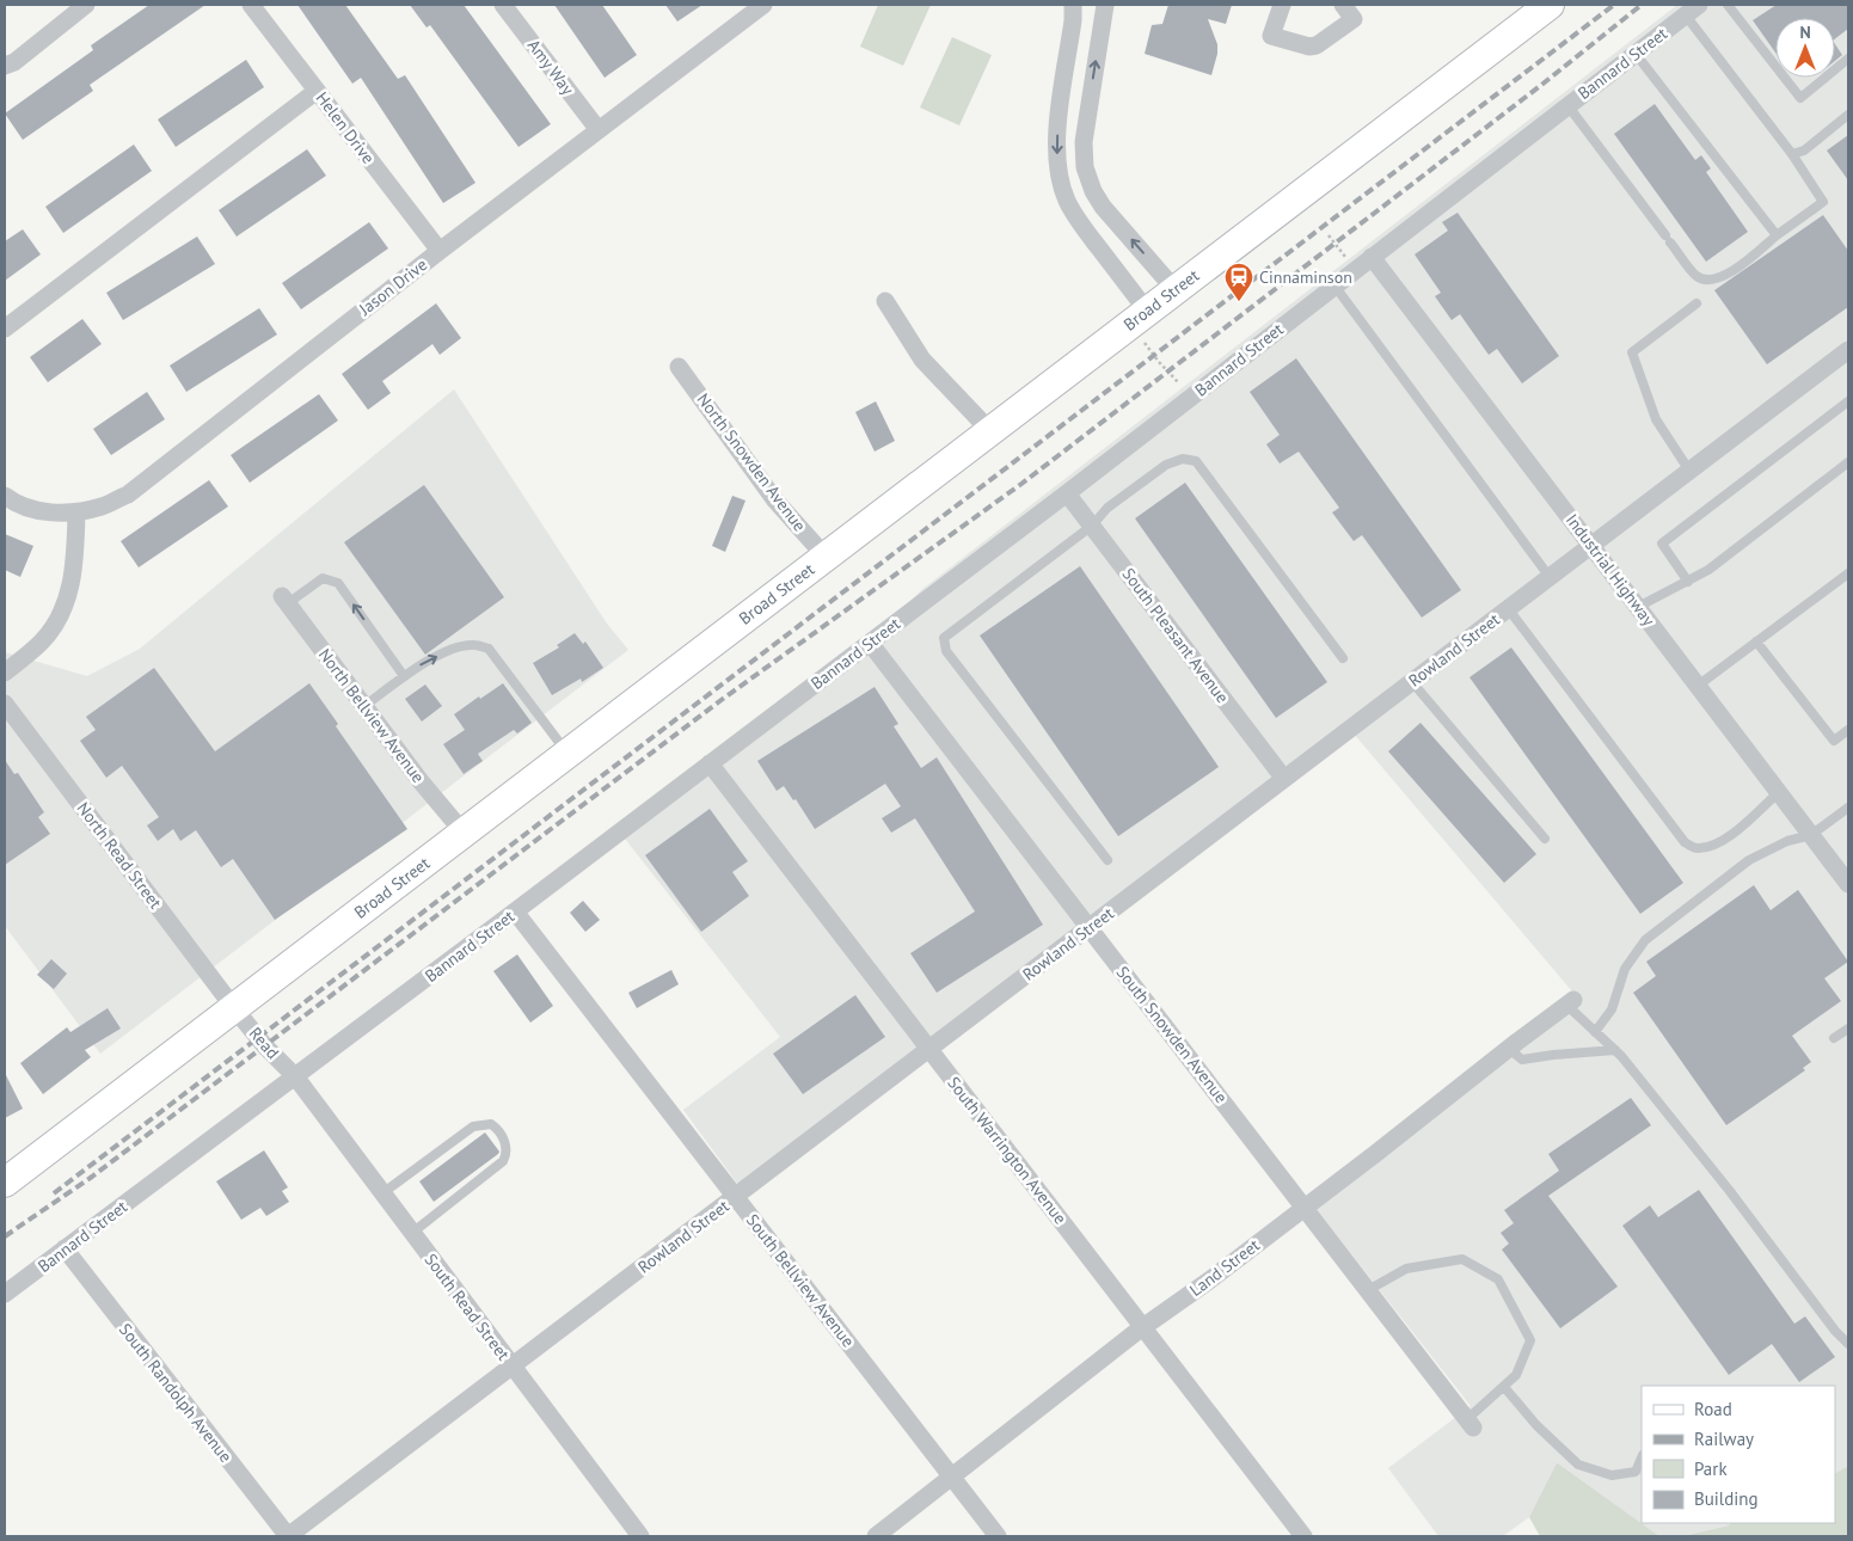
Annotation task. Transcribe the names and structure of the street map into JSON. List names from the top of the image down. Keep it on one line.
{"streets":{"main road":["Broad Street"],"street":["Bannard Street","Amy Way","Helen Drive","Jason Drive","North Snowden Avenue","Industrial Highway","South Pleasant Avenue","Rowland Street","North Bellview Avenue","North Read Street","South Snowden Avenue","Read","South Warrington Avenue","Land Street","South Bellview Avenue","South Read Street","South Randolph Avenue"]},"crossings":[["Bannard Street","Industrial Highway"],["Bannard Street","South Pleasant Avenue"],["Bannard Street","South Snowden Avenue"],["Bannard Street","Read"],["Bannard Street","South Warrington Avenue"],["Bannard Street","South Bellview Avenue"],["Bannard Street","South Read Street"],["Bannard Street","South Randolph Avenue"],["Amy Way","Jason Drive"],["Helen Drive","Jason Drive"],["Broad Street","North Snowden Avenue"],["Broad Street","North Bellview Avenue"],["Broad Street","North Read Street"],["Broad Street","Read"],["Industrial Highway","Rowland Street"],["South Pleasant Avenue","Rowland Street"],["Rowland Street","South Snowden Avenue"],["Rowland Street","South Warrington Avenue"],["Rowland Street","South Bellview Avenue"],["Rowland Street","South Read Street"],["Rowland Street","South Randolph Avenue"],["North Read Street","Read"],["South Snowden Avenue","Land Street"],["Read","South Read Street"],["South Warrington Avenue","Land Street"],["Land Street","South Bellview Avenue"]],"places":{"station":["Cinnaminson"]},"legend":["Road","Railway","Park","Building"],"north":"top"}
